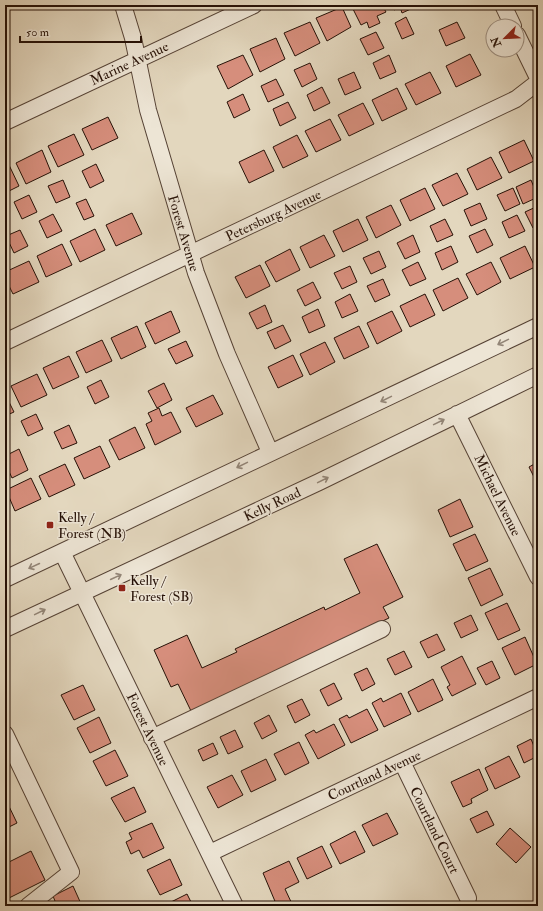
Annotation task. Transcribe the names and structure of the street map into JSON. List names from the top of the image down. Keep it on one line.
{"streets":{"street":["Marine Avenue","Petersburg Avenue","Forest Avenue","Michael Avenue","Kelly Road","Courtland Avenue","Courtland Court"]},"crossings":[["Marine Avenue","Forest Avenue"],["Petersburg Avenue","Forest Avenue"],["Forest Avenue","Kelly Road"],["Forest Avenue","Courtland Avenue"],["Michael Avenue","Kelly Road"],["Courtland Avenue","Courtland Court"]],"places":{"transit":["Kelly / Forest (NB)","Kelly / Forest (SB)"]},"scale_bar":"50 m","north":"bottom left"}
